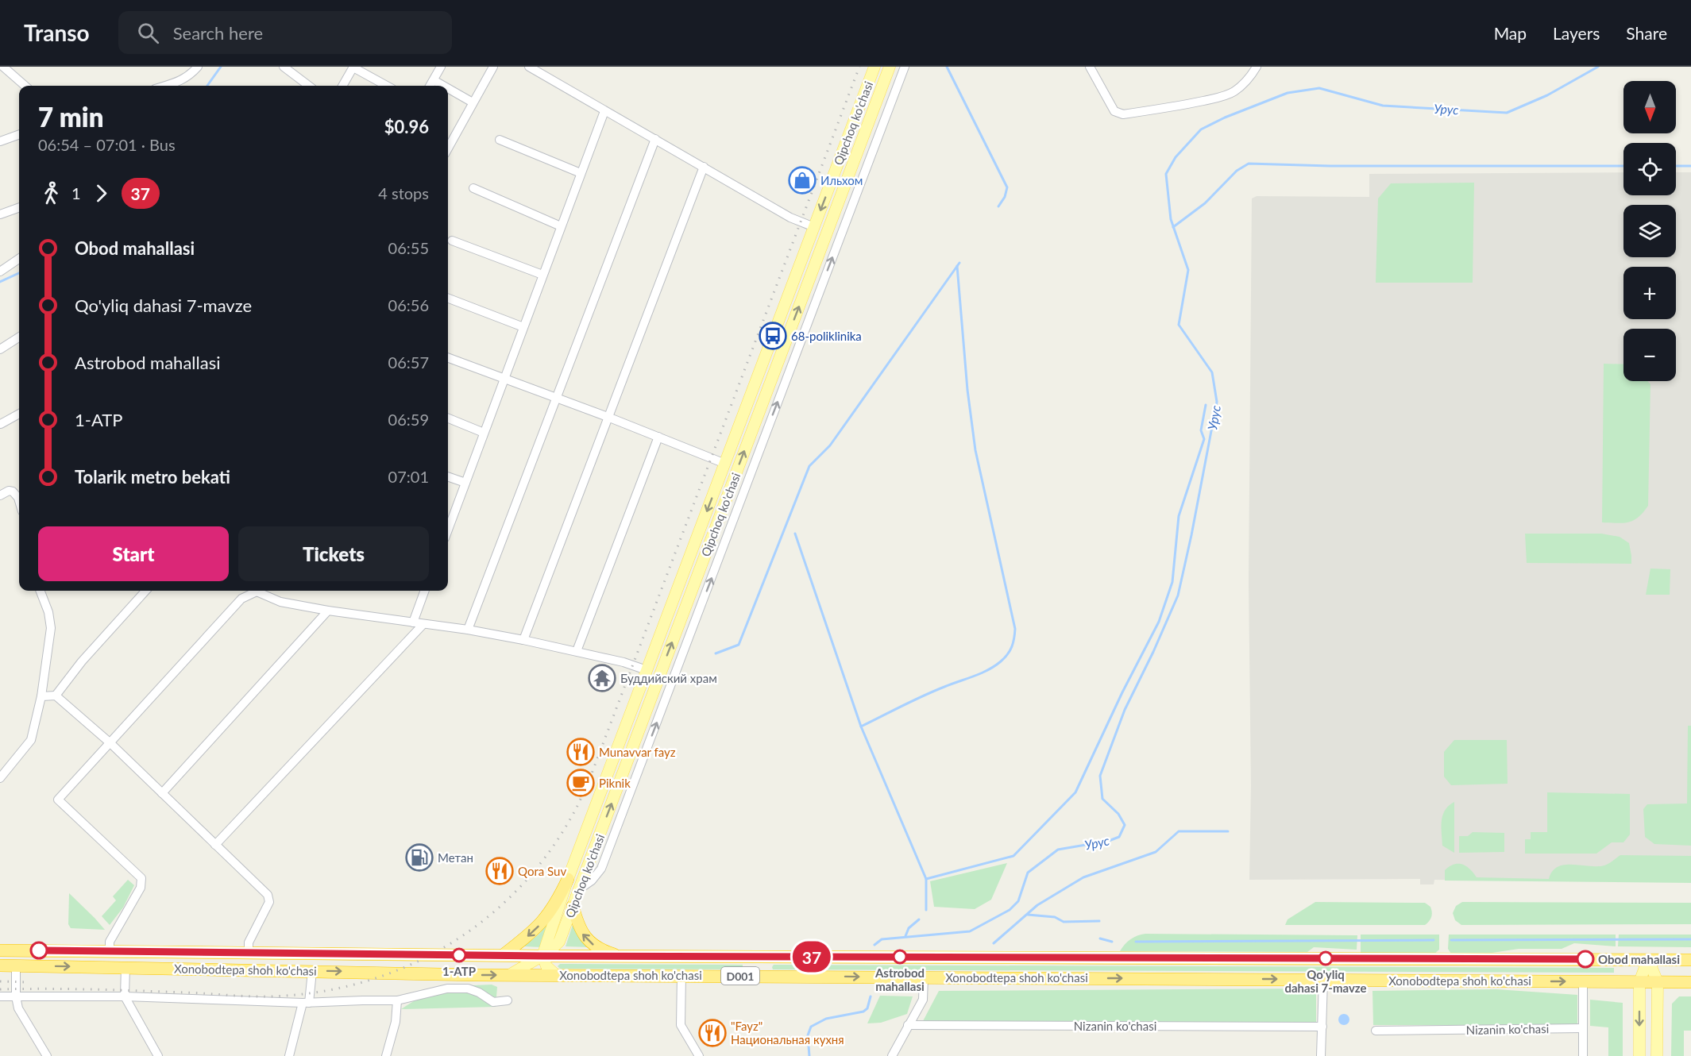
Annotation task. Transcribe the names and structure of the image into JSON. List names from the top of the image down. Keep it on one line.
{"streets":{"highway":["Xonobodtepa shoh ko'chasi","D001"],"main road":["Qipchoq ko'chasi"],"street":["Nizanin ko'chasi"]},"crossings":[["Qipchoq ko'chasi","Xonobodtepa shoh ko'chasi"]],"water":["Урус"],"places":{"shop":["Ильхом"],"bus stop":["68-poliklinika"],"temple":["Буддийский храм"],"restaurant":["Munavvar fayz","Qora Suv","\"Fayz\" Национальная кухня"],"cafe":["Piknik"],"fuel station":["Метан"],"other":["1-ATP","Astrobod mahallasi","Qo'yliq dahasi 7-mavze","Obod mahallasi"]},"lines":["bus line 37"],"north":"bottom","page":{"header":"Transo","search":"Search here","nav":["Map","Layers","Share"],"on_map":"37","map_buttons":["+","−"],"heading":["7 min","06:54 – 07:01 · Bus","$0.96"],"legs":["1","37","4 stops"],"list":[{"name":"Obod mahallasi","value":"06:55"},{"name":"Qo'yliq dahasi 7-mavze","value":"06:56"},{"name":"Astrobod mahallasi","value":"06:57"},{"name":"1-ATP","value":"06:59"},{"name":"Tolarik metro bekati","value":"07:01"}],"buttons":["Start","Tickets"]}}
